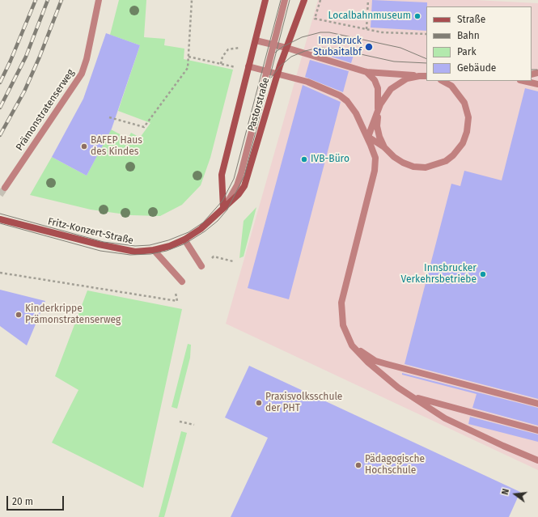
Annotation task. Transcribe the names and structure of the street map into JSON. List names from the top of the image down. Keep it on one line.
{"streets":{"street":["Pastorstraße","Prämonstratenserweg","Fritz-Konzert-Straße"]},"crossings":[["Pastorstraße","Fritz-Konzert-Straße"]],"places":["Localbahnmuseum","Innsbruck Stubaitalbf","BAFEP Haus des Kindes","IVB-Büro","Innsbrucker Verkehrsbetriebe","Kinderkrippe Prämonstratenserweg","Praxisvolksschule der PHT","Pädagogische Hochschule"],"legend":["Straße","Bahn","Park","Gebäude"],"scale_bar":"20 m","north":"left"}
